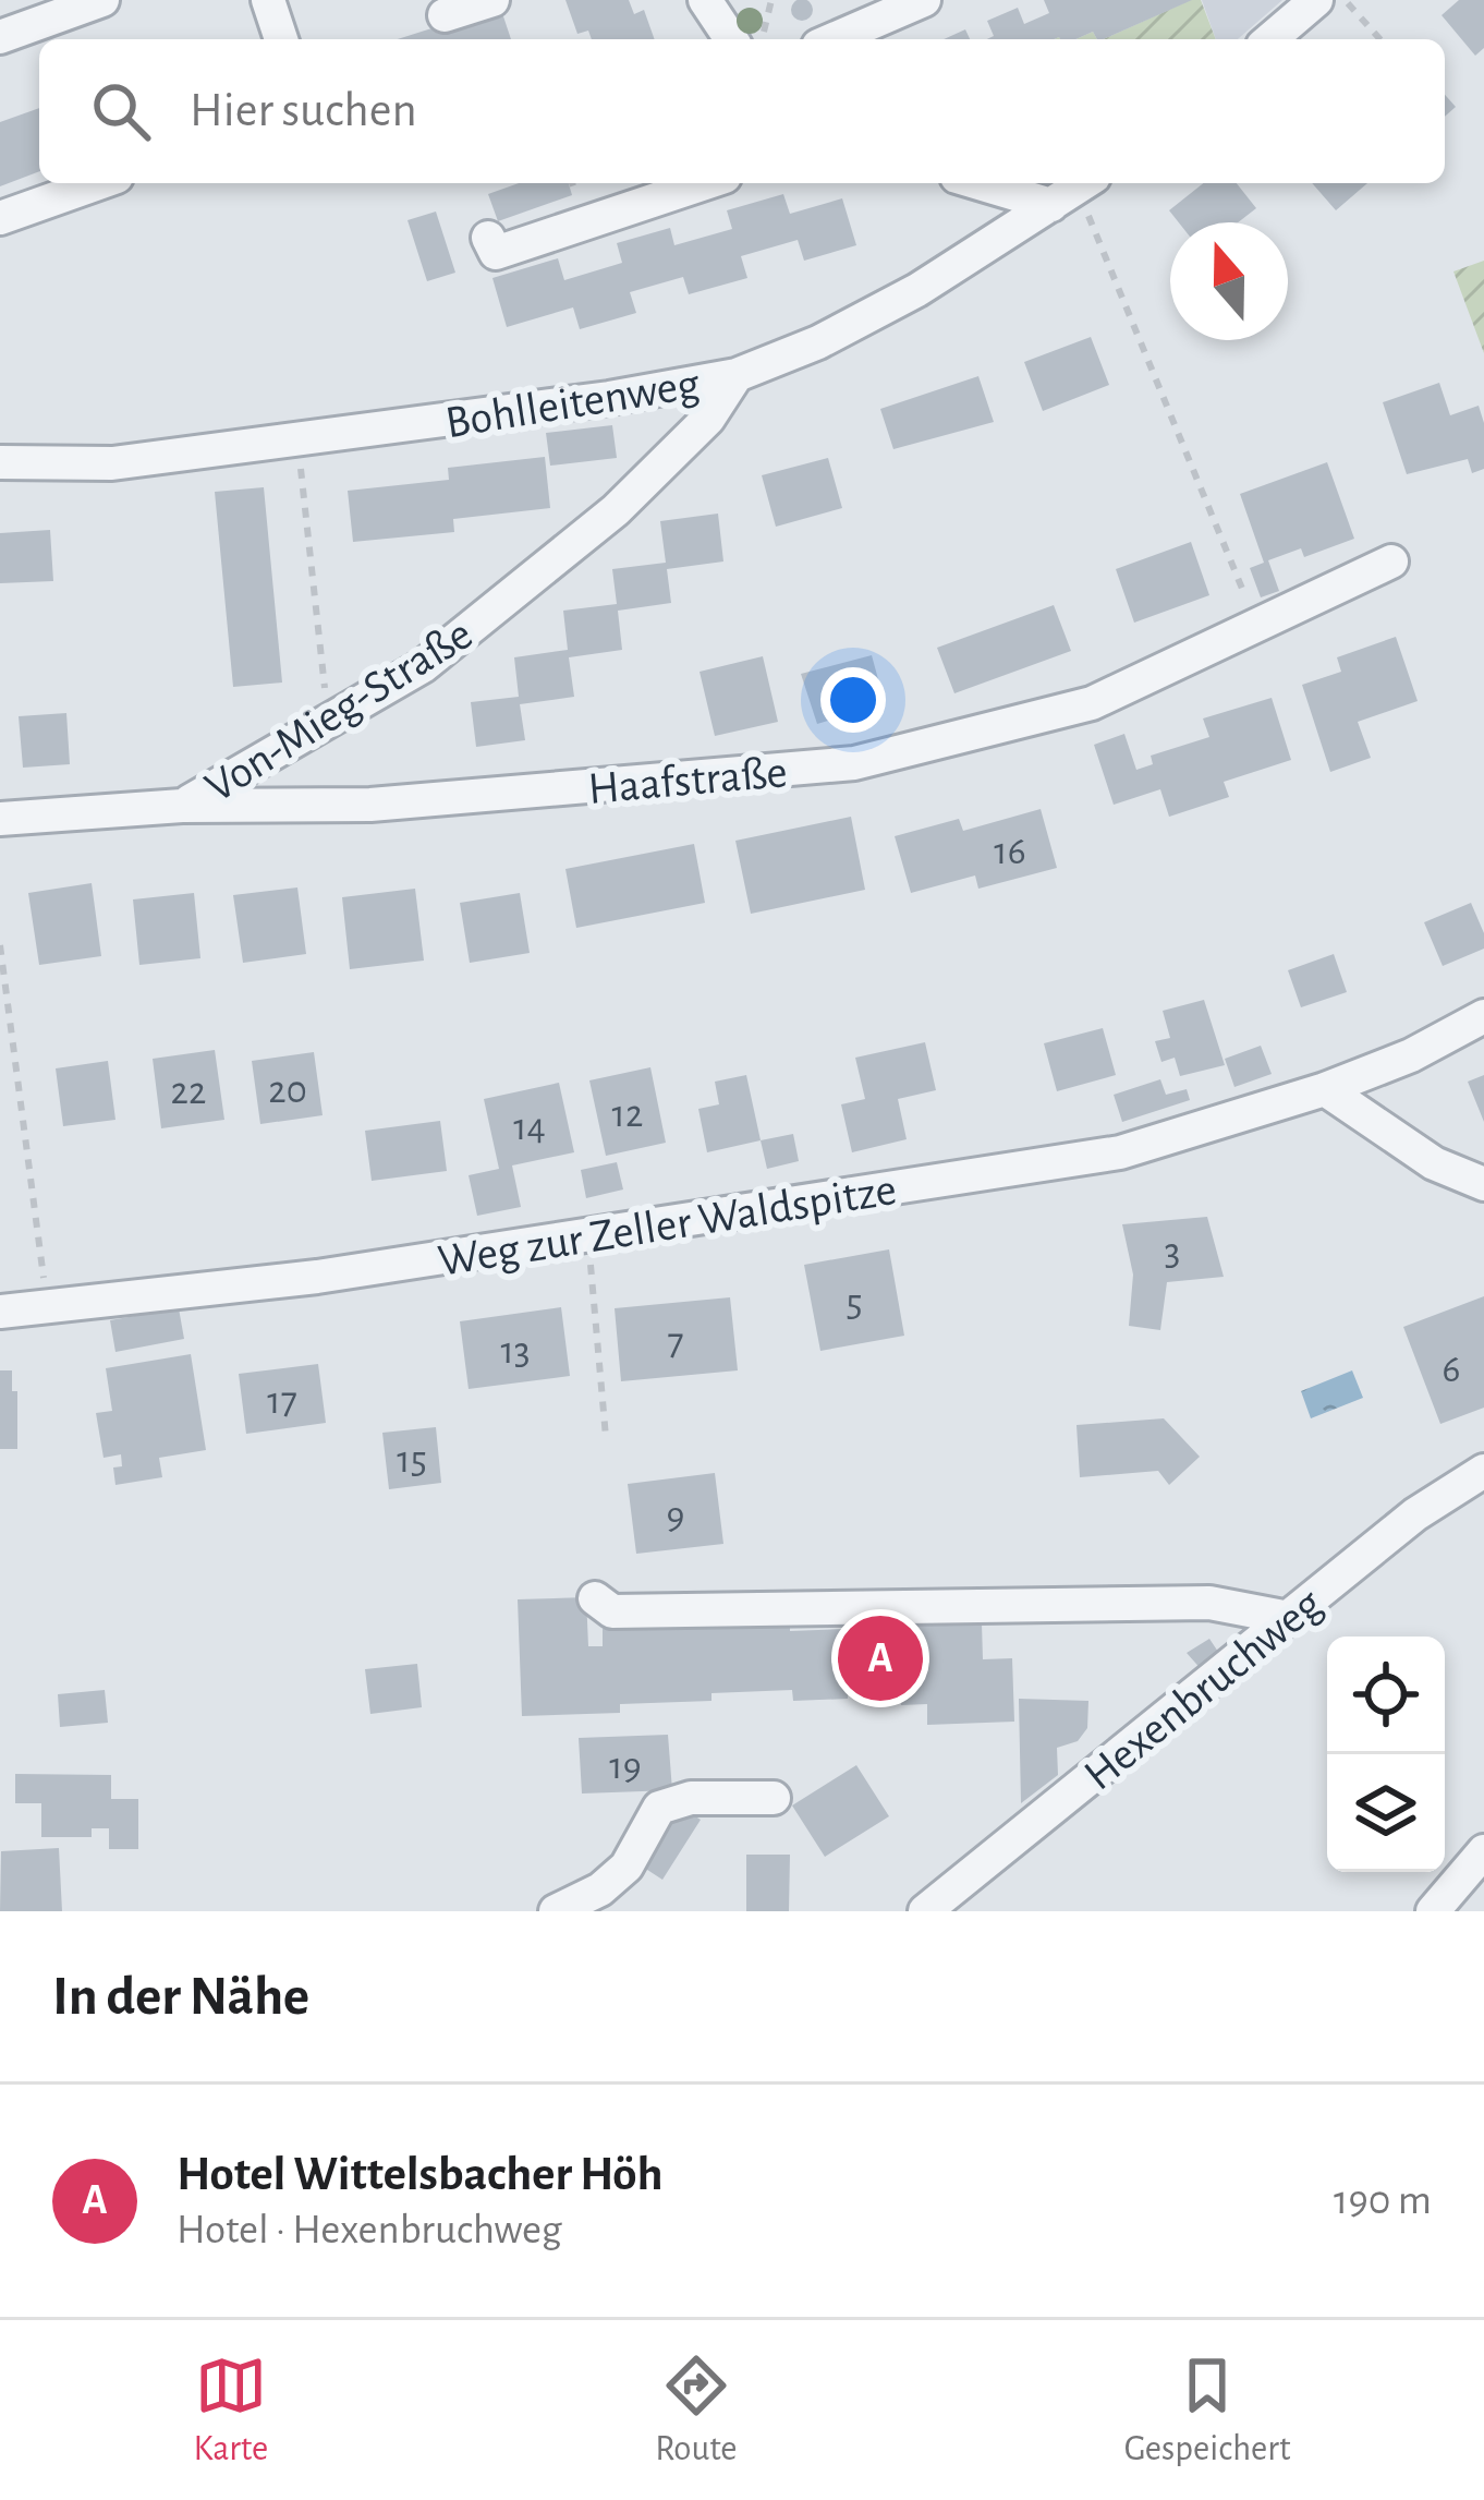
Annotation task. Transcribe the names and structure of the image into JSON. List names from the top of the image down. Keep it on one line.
{"streets":{"street":["Bohlleitenweg","Von-Mieg-Straße","Haafstraße","Weg zur Zeller Waldspitze","Hexenbruchweg"]},"crossings":[["Bohlleitenweg","Von-Mieg-Straße"],["Von-Mieg-Straße","Haafstraße"]],"house_numbers":["16","20","22","12","14","3","5","7","13","6","17","15","9","19"],"north":"top","page":{"search":"Hier suchen","pins":"A","heading":"In der Nähe","list":[{"mark":"A","name":"Hotel Wittelsbacher Höh","note":"Hotel · Hexenbruchweg","value":"190 m"}],"nav":["Karte","Route","Gespeichert"]}}
